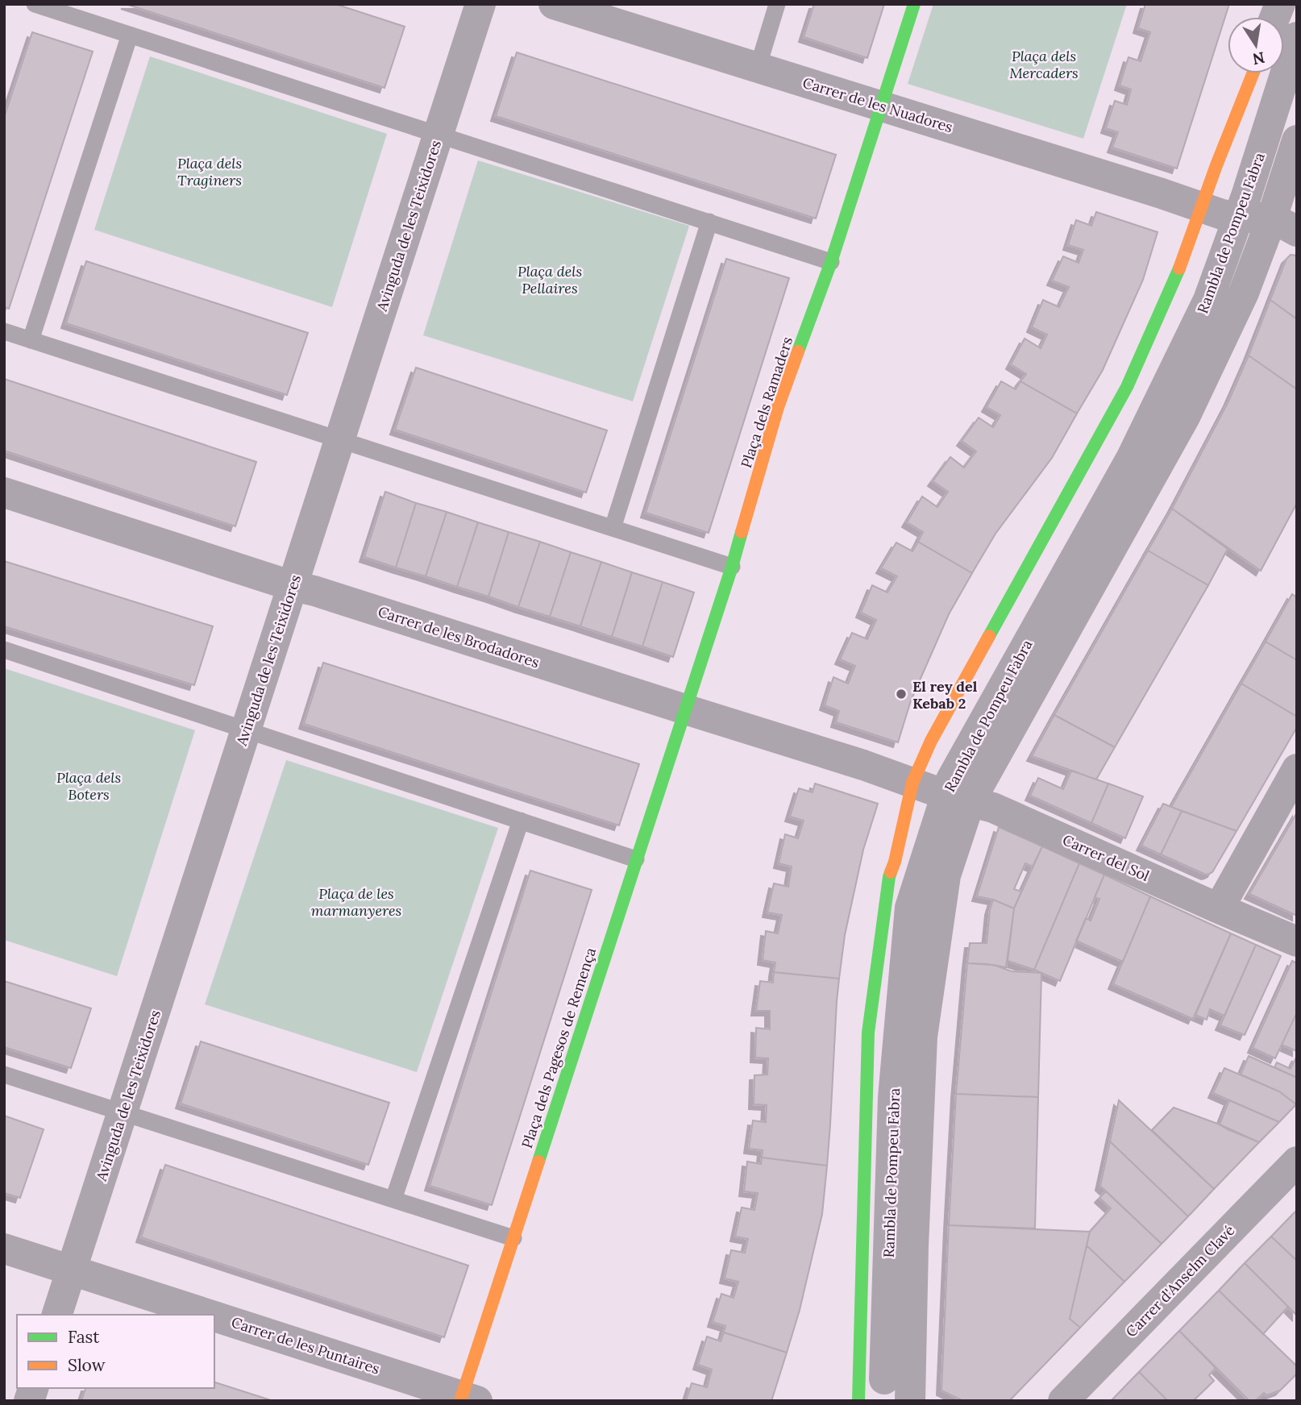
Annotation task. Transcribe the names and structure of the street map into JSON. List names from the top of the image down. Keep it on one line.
{"streets":{"street":["Carrer de les Nuadores","Avinguda de les Teixidores","Rambla de Pompeu Fabra","Plaça dels Ramaders","Carrer de les Brodadores","Carrer del Sol","Plaça dels Pagesos de Remença","Carrer d'Anselm Clavé","Carrer de les Puntaires"]},"crossings":[["Carrer de les Nuadores","Rambla de Pompeu Fabra"],["Carrer de les Nuadores","Plaça dels Ramaders"],["Avinguda de les Teixidores","Carrer de les Brodadores"],["Avinguda de les Teixidores","Carrer de les Puntaires"],["Rambla de Pompeu Fabra","Carrer de les Brodadores"],["Rambla de Pompeu Fabra","Carrer del Sol"],["Plaça dels Ramaders","Carrer de les Brodadores"],["Plaça dels Ramaders","Plaça dels Pagesos de Remença"],["Carrer de les Brodadores","Carrer del Sol"],["Carrer de les Brodadores","Plaça dels Pagesos de Remença"],["Plaça dels Pagesos de Remença","Carrer de les Puntaires"]],"parks":["Plaça dels Mercaders","Plaça dels Traginers","Plaça dels Pellaires","Plaça dels Boters","Plaça de les marmanyeres"],"places":["El rey del Kebab 2"],"legend":["Fast","Slow"],"north":"bottom"}
